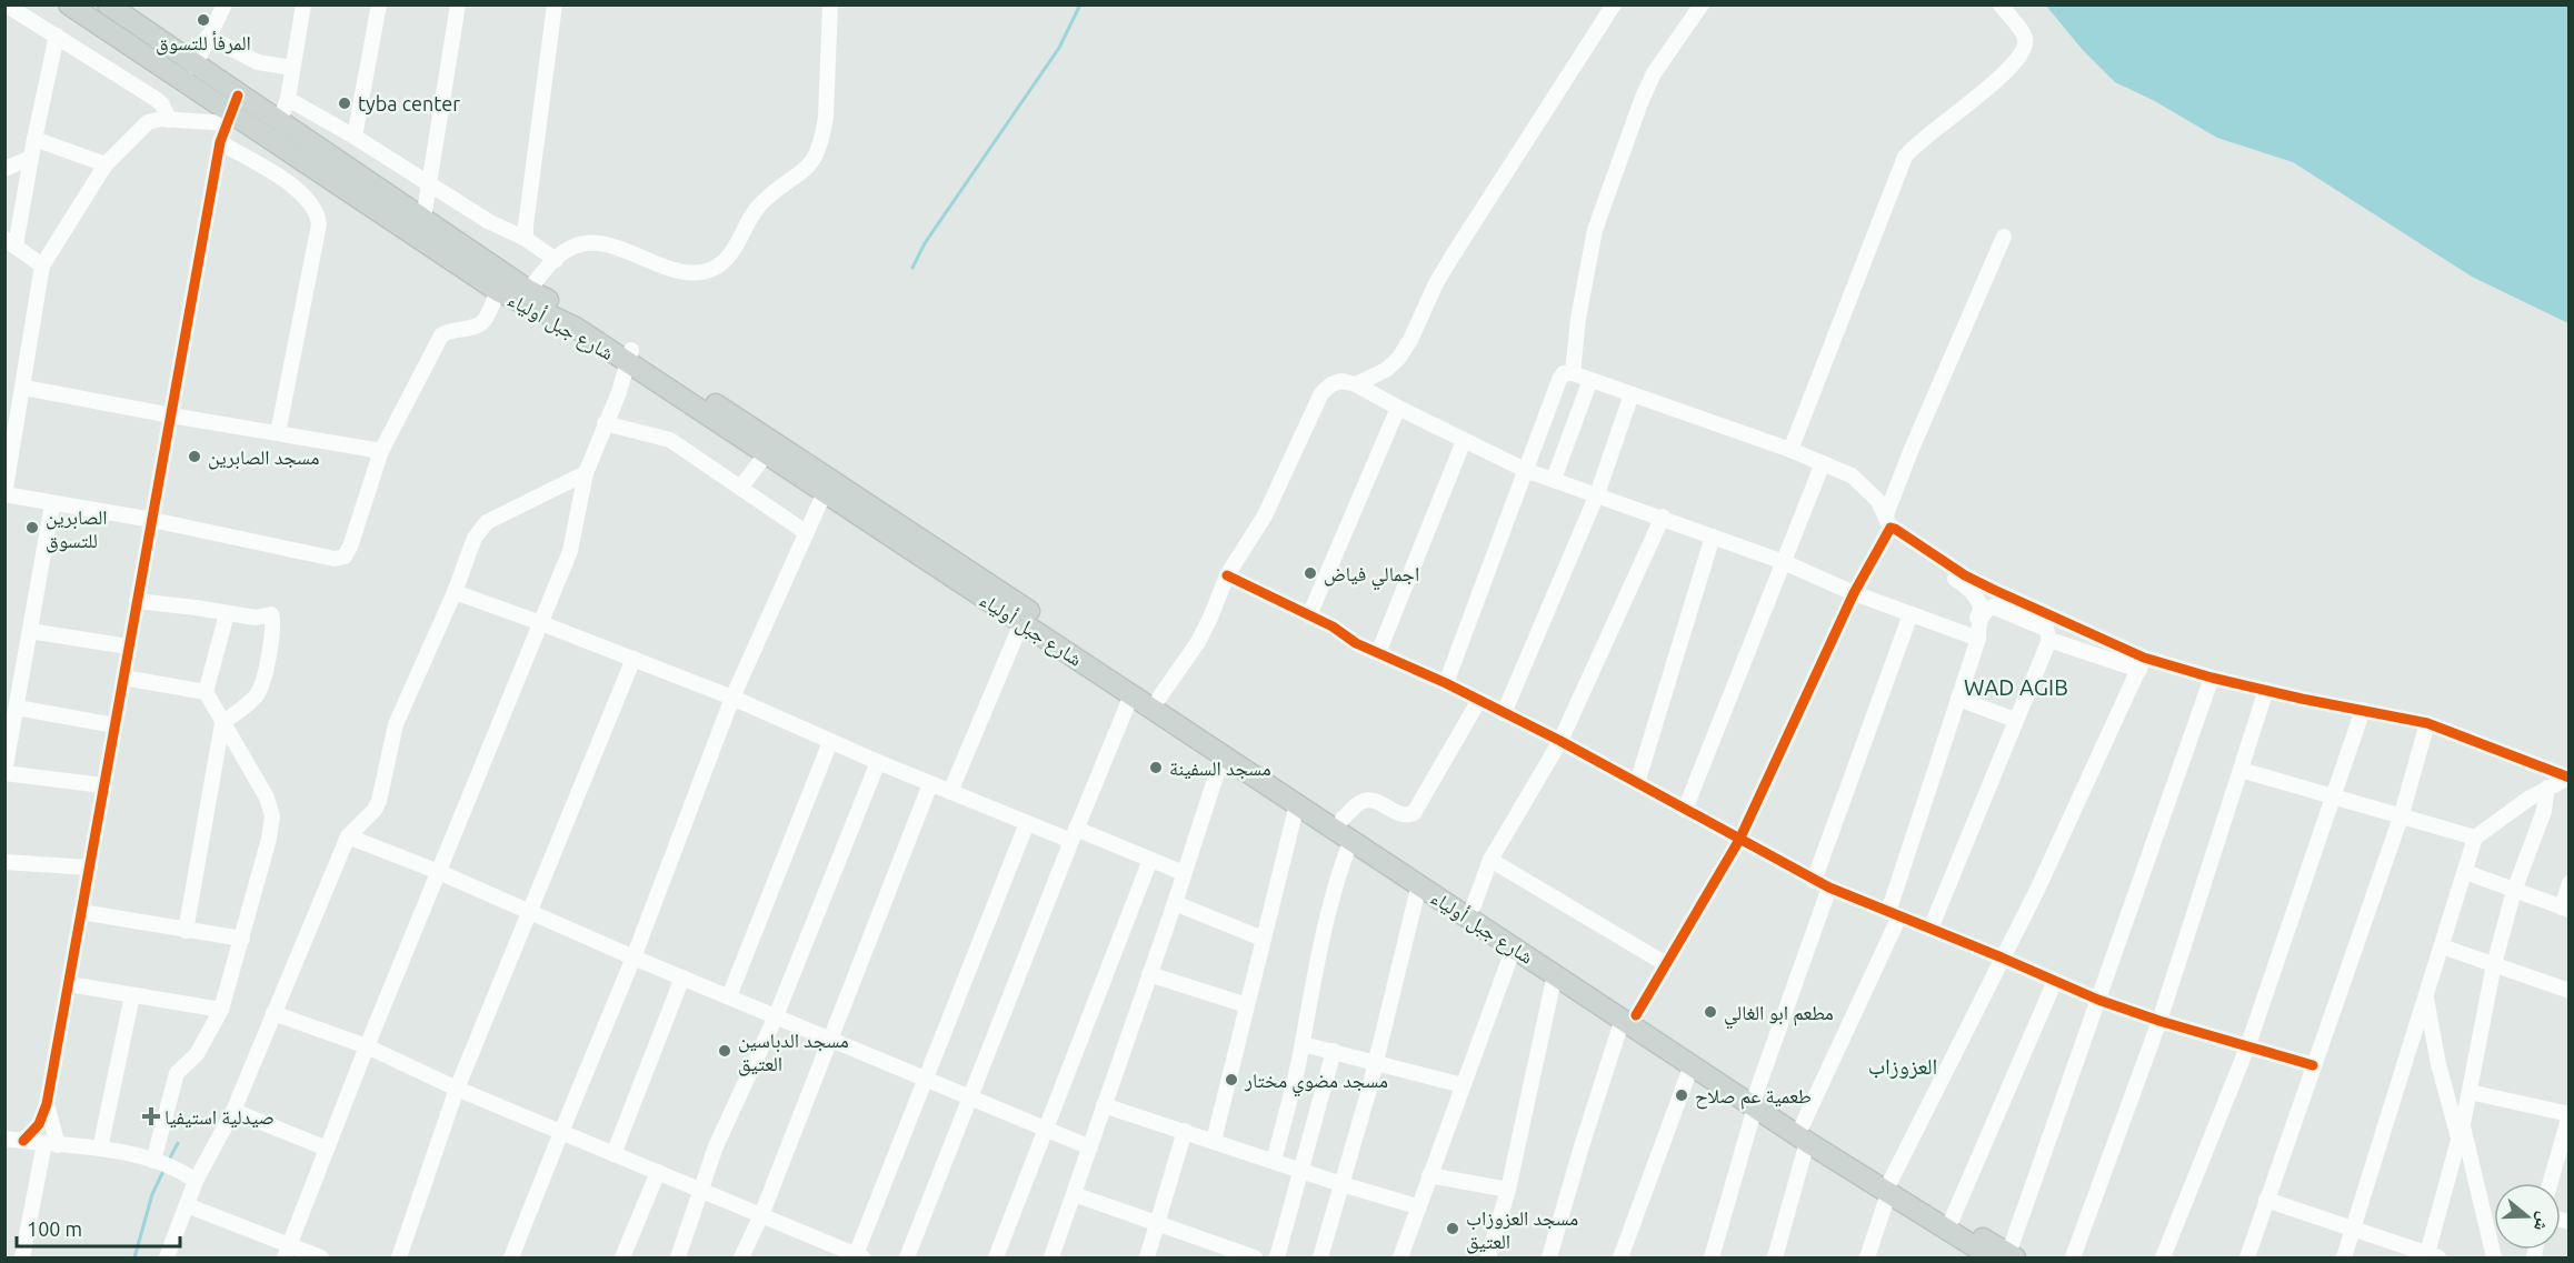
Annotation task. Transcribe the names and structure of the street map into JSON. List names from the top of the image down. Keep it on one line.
{"streets":{"main road":["شارع جبل أولياء"]},"districts":["WAD AGIB","العزوزاب"],"places":{"other":["المرفأ للتسوق","tyba center","مسجد الصابرين","الصابرين للتسوق","اجمالي فياض","مسجد السفينة","مطعم ابو الغالي","مسجد الدباسين العتيق","مسجد مضوي مختار","طعمية عم صلاح","مسجد العزوزاب العتيق"],"health":["صيدلية استيفيا"]},"scale_bar":"100 m","north":"right"}
